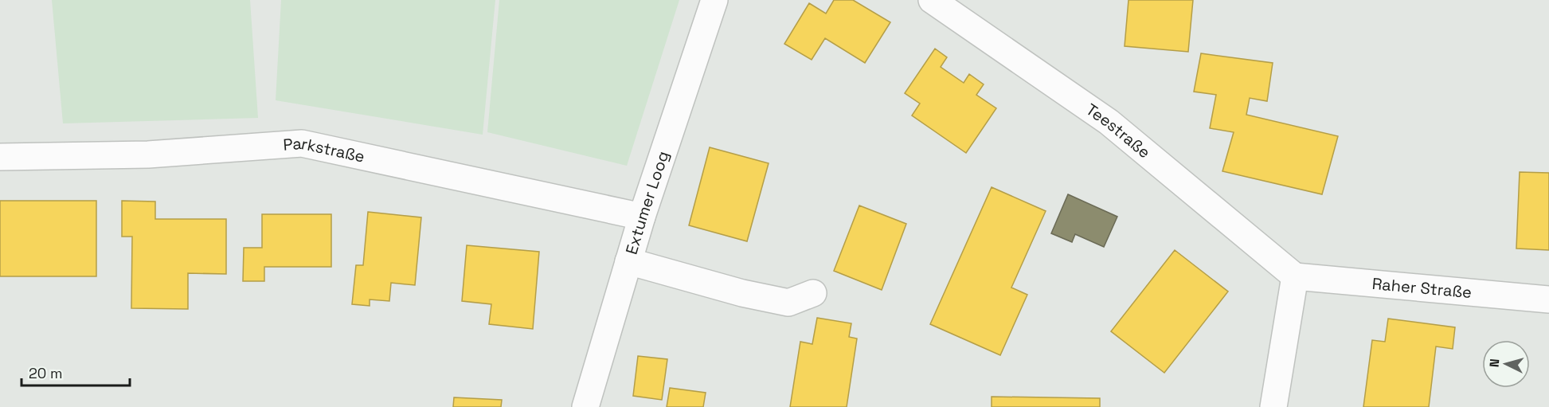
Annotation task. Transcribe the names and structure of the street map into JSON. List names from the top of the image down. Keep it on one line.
{"streets":{"street":["Teestraße","Parkstraße","Extumer Loog","Raher Straße"]},"crossings":[["Teestraße","Raher Straße"],["Parkstraße","Extumer Loog"]],"scale_bar":"20 m","north":"left"}
